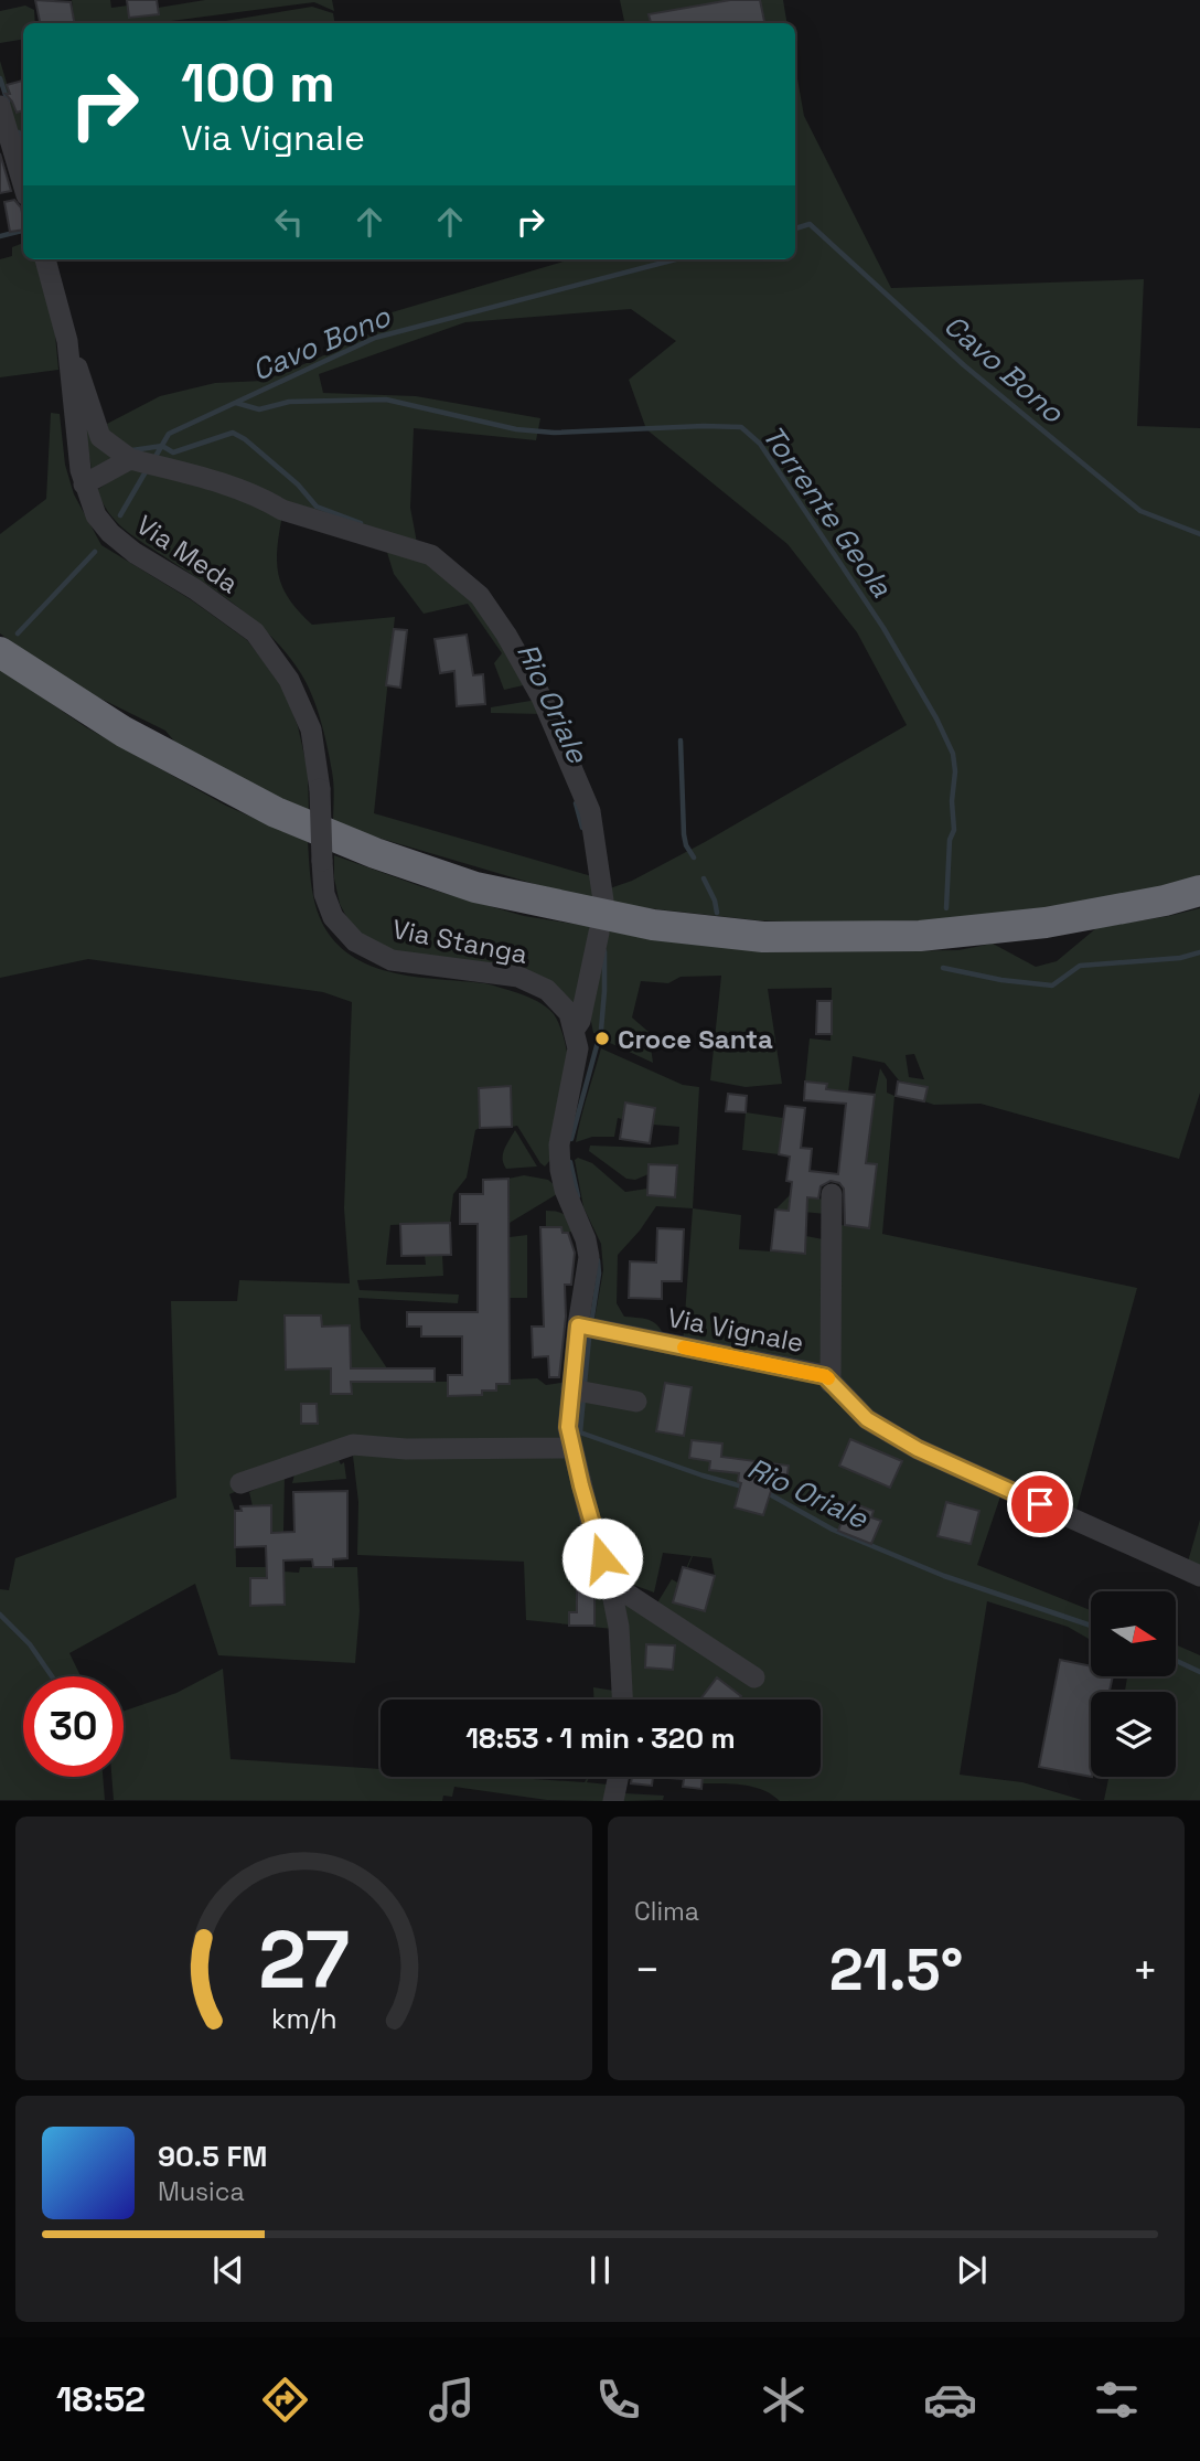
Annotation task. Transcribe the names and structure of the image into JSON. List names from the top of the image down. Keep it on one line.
{"streets":{"street":["Via Meda","Via Stanga","Via Vignale"]},"crossings":[["Via Meda","Via Stanga"],["Via Stanga","Via Vignale"]],"water":["Cavo Bono","Torrente Geola","Rio Oriale"],"places":["Croce Santa"],"north":"right","page":{"turn":["100 m","Via Vignale"],"limit":"30","trip":"18:53 · 1 min · 320 m","tile":"Clima","heat":["−","21.5°","+"],"song":["90.5 FM","Musica"],"tabs":"18:52","gauge":["27","km/h"]}}
